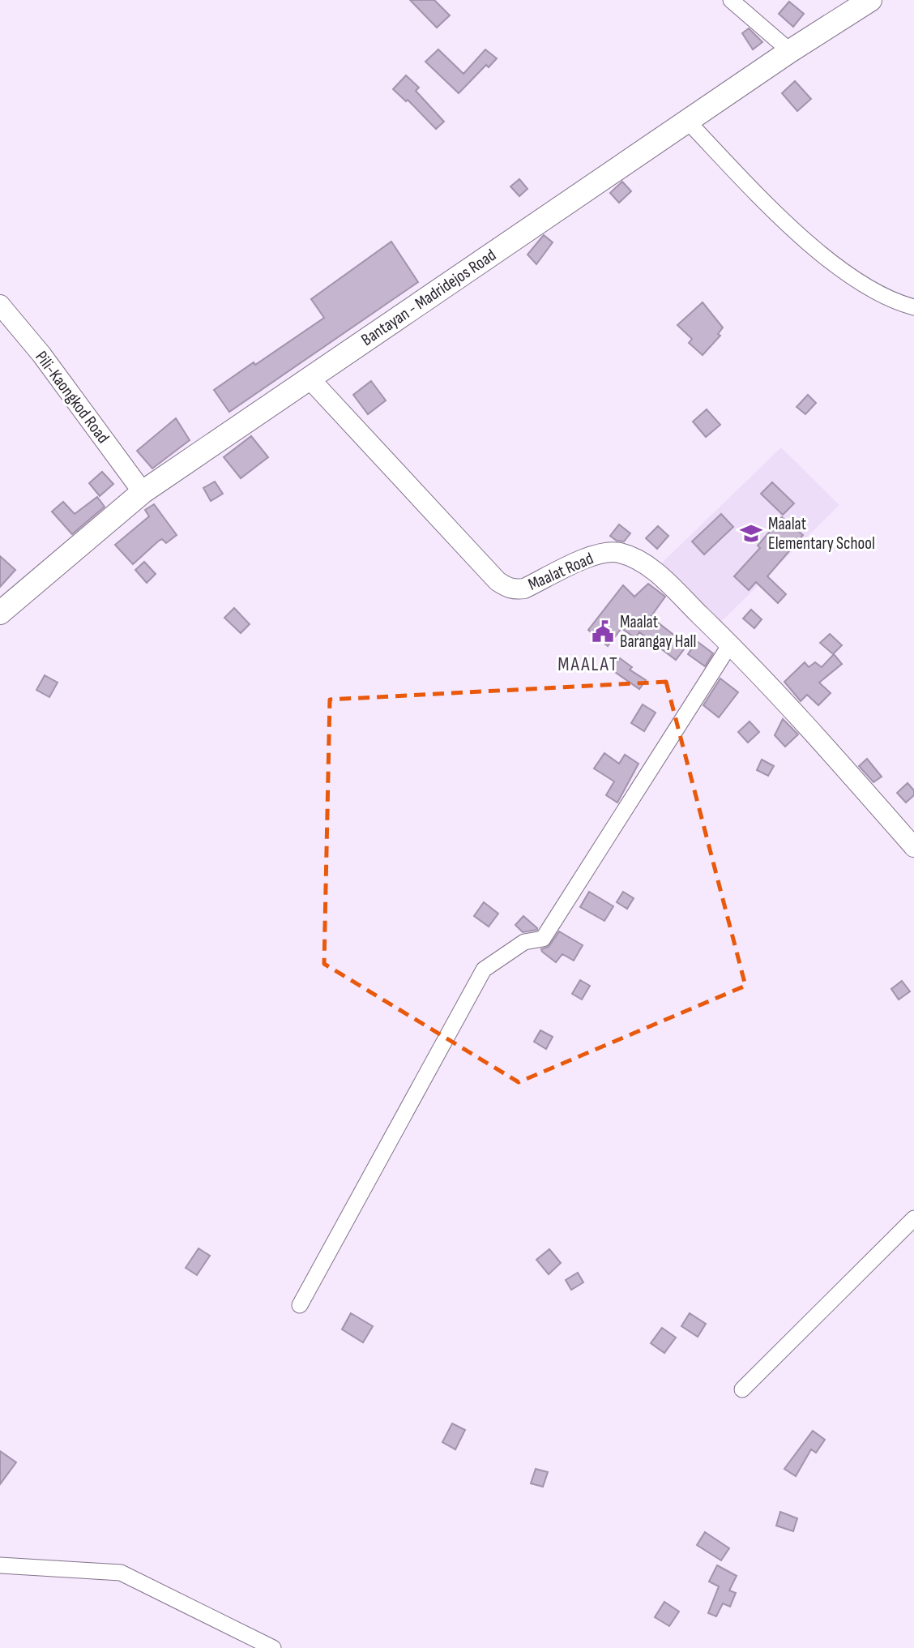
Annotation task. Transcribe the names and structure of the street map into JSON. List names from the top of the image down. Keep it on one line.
{"streets":{"main road":["Bantayan - Madridejos Road"],"street":["Pili-Kaongkod Road","Maalat Road"]},"crossings":[["Bantayan - Madridejos Road","Pili-Kaongkod Road"],["Bantayan - Madridejos Road","Maalat Road"]],"districts":["MAALAT"],"places":{"school or university":["Maalat Elementary School"],"public building":["Maalat Barangay Hall"]}}
